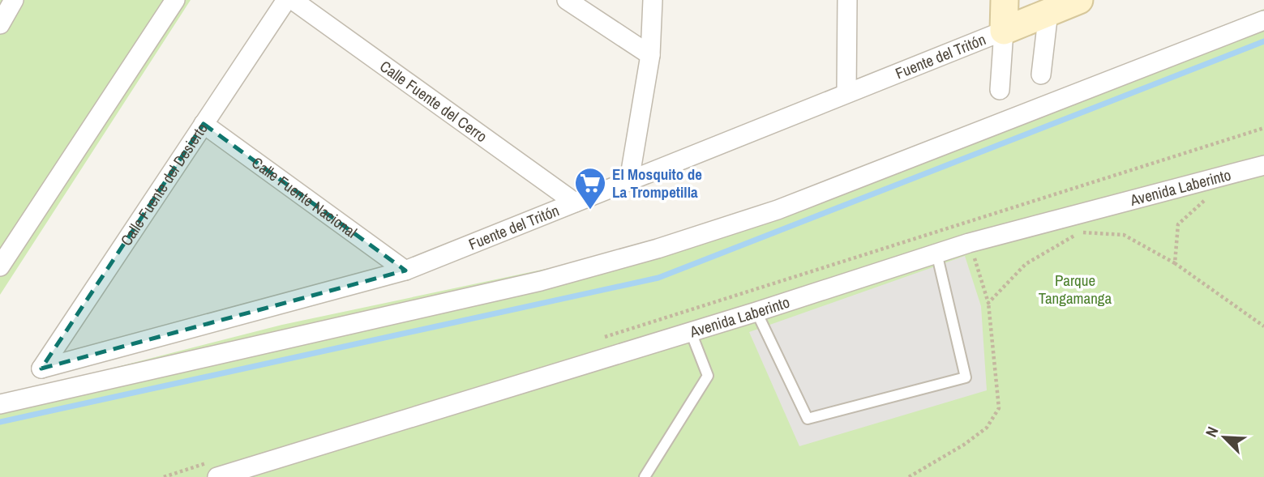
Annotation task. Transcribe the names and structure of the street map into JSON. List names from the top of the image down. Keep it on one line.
{"streets":{"street":["Fuente del Tritón","Calle Fuente del Cerro","Calle Fuente del Desierto","Avenida Laberinto","Calle Fuente Nacional"]},"crossings":[["Fuente del Tritón","Calle Fuente del Cerro"],["Fuente del Tritón","Calle Fuente del Desierto"],["Fuente del Tritón","Calle Fuente Nacional"],["Calle Fuente del Desierto","Calle Fuente Nacional"]],"parks":["Parque Tangamanga"],"places":{"supermarket":["El Mosquito de La Trompetilla"]},"north":"top left"}
